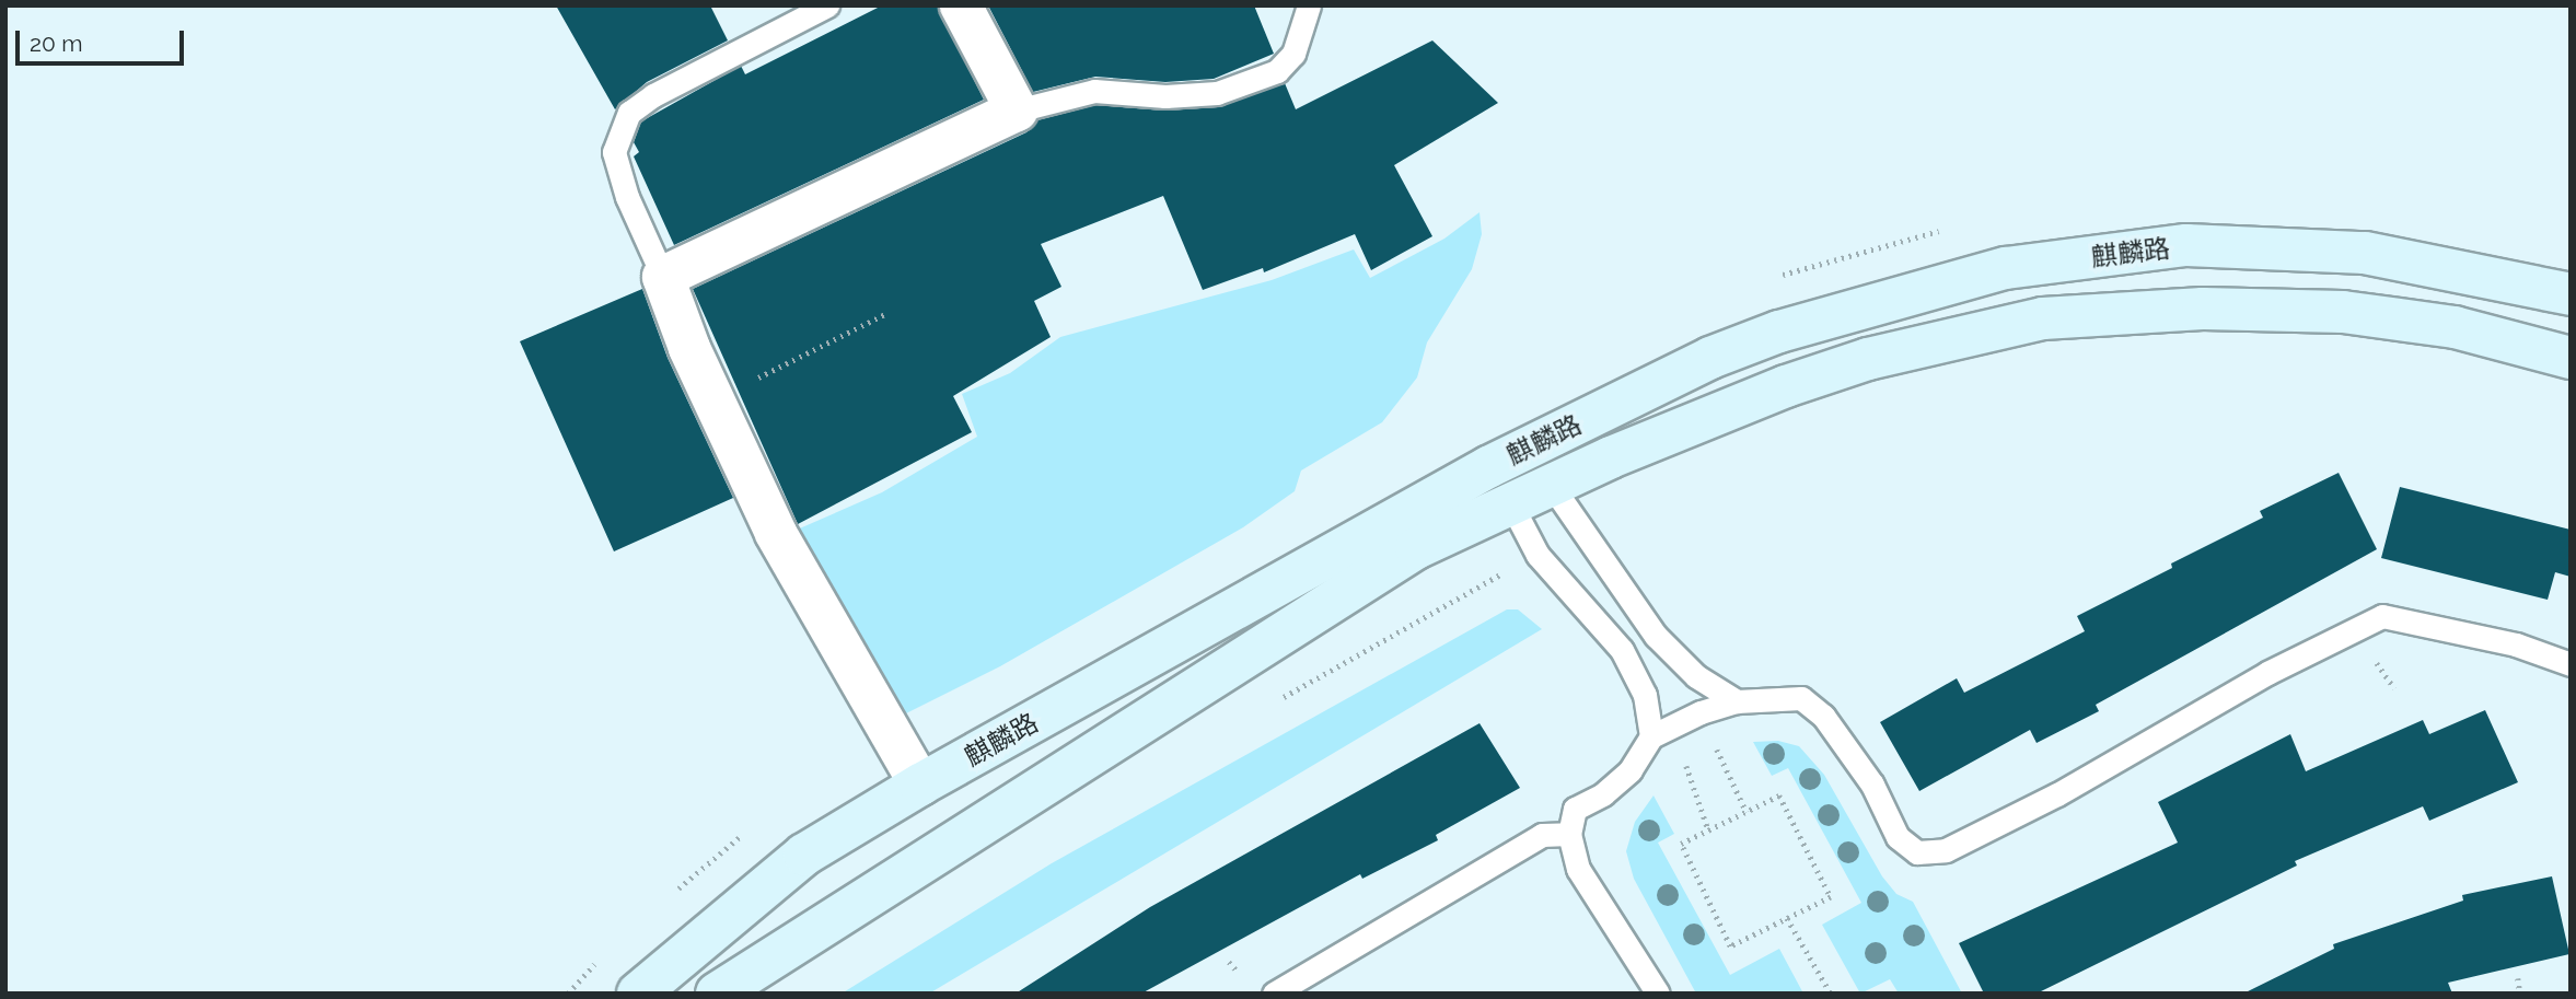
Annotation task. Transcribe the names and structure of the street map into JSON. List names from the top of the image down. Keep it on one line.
{"streets":{"main road":["麒麟路"]},"scale_bar":"20 m"}
